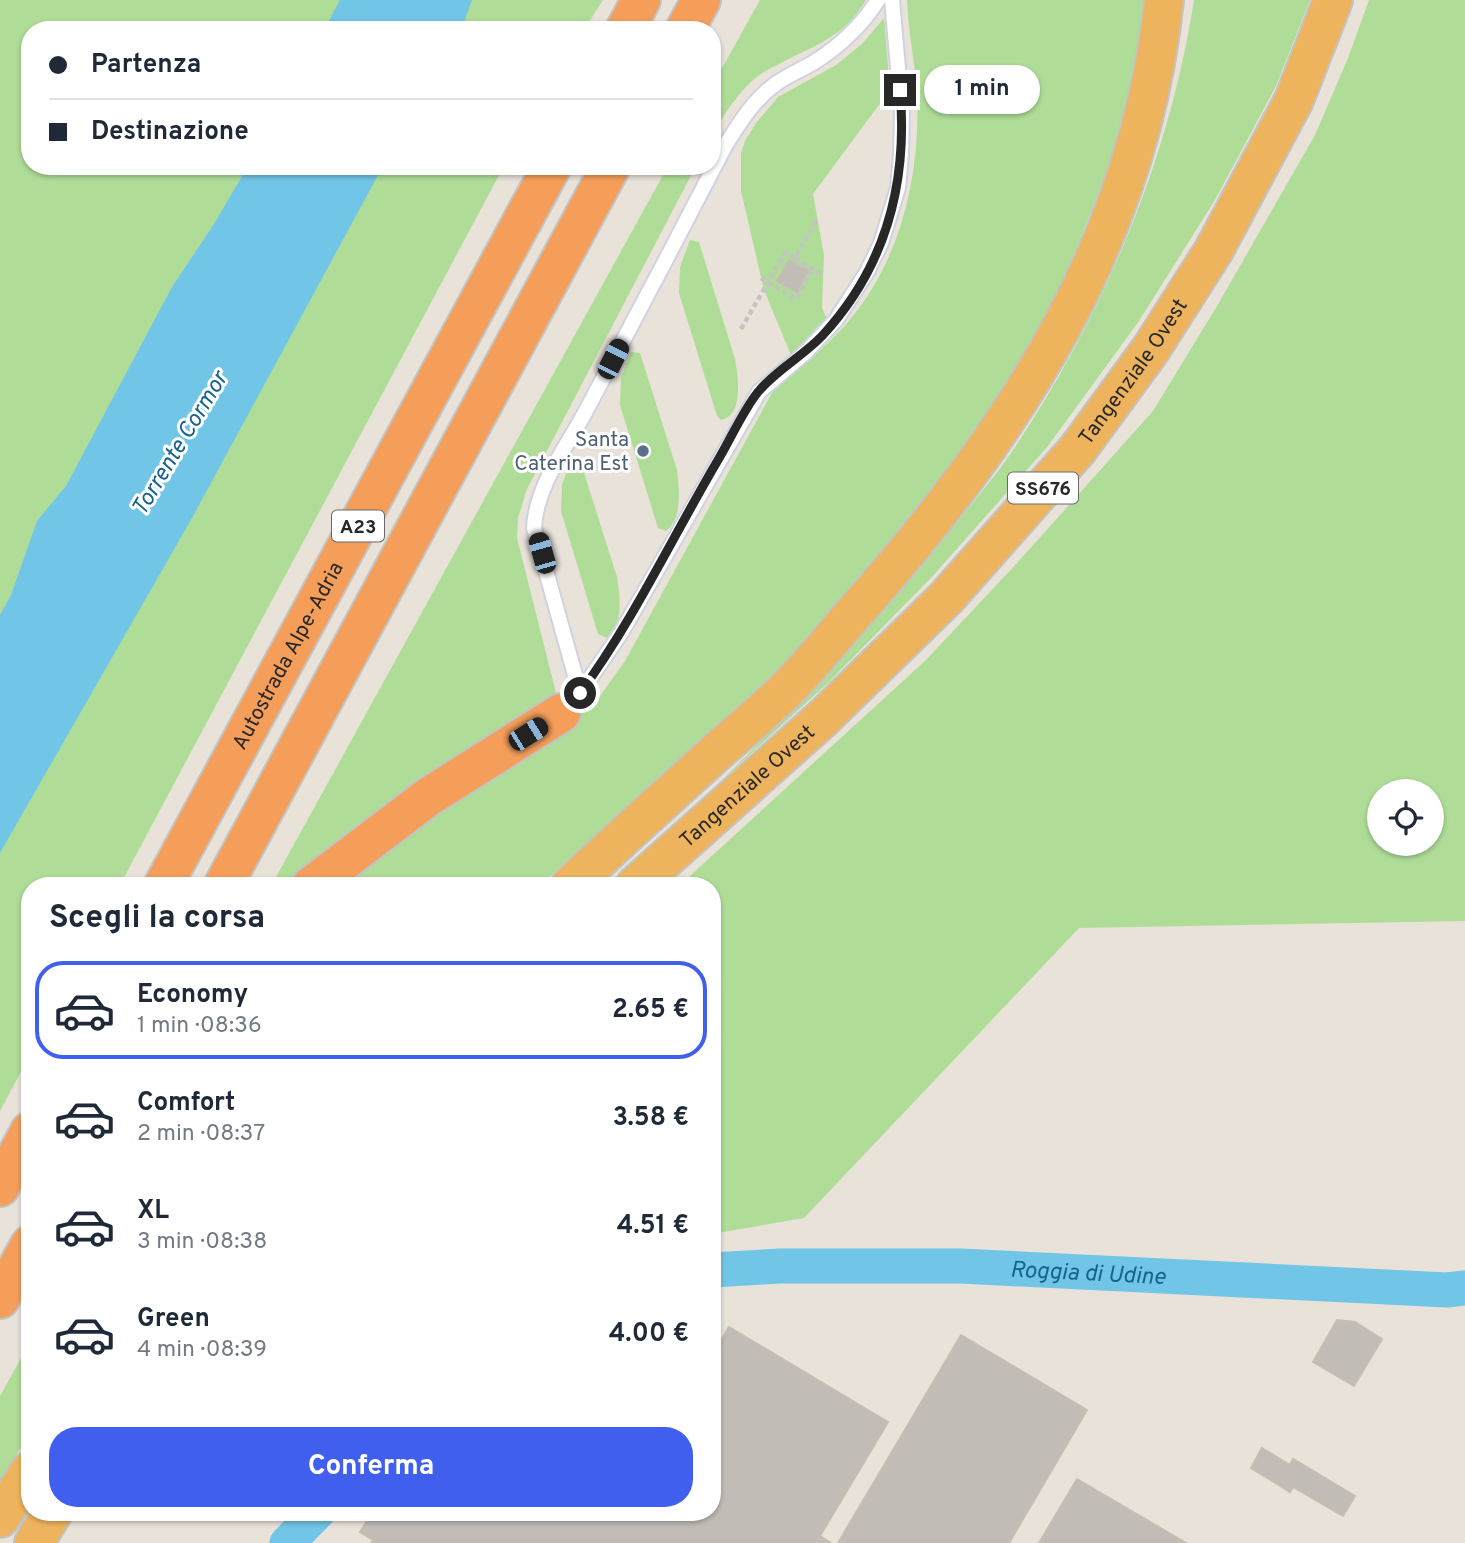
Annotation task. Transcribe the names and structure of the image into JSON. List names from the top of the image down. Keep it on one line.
{"streets":{"highway":["Tangenziale Ovest","SS676","A23","Autostrada Alpe-Adria"]},"water":["Torrente Cormor","Roggia di Udine"],"places":["Santa Caterina Est"],"page":{"banner":["Partenza","Destinazione"],"bubble":"1 min","heading":"Scegli la corsa","list":[{"name":"Economy","note":"1 min · 08:36","value":"2.65 €"},{"name":"Comfort","note":"2 min · 08:37","value":"3.58 €"},{"name":"XL","note":"3 min · 08:38","value":"4.51 €"},{"name":"Green","note":"4 min · 08:39","value":"4.00 €"}],"buttons":"Conferma"}}
